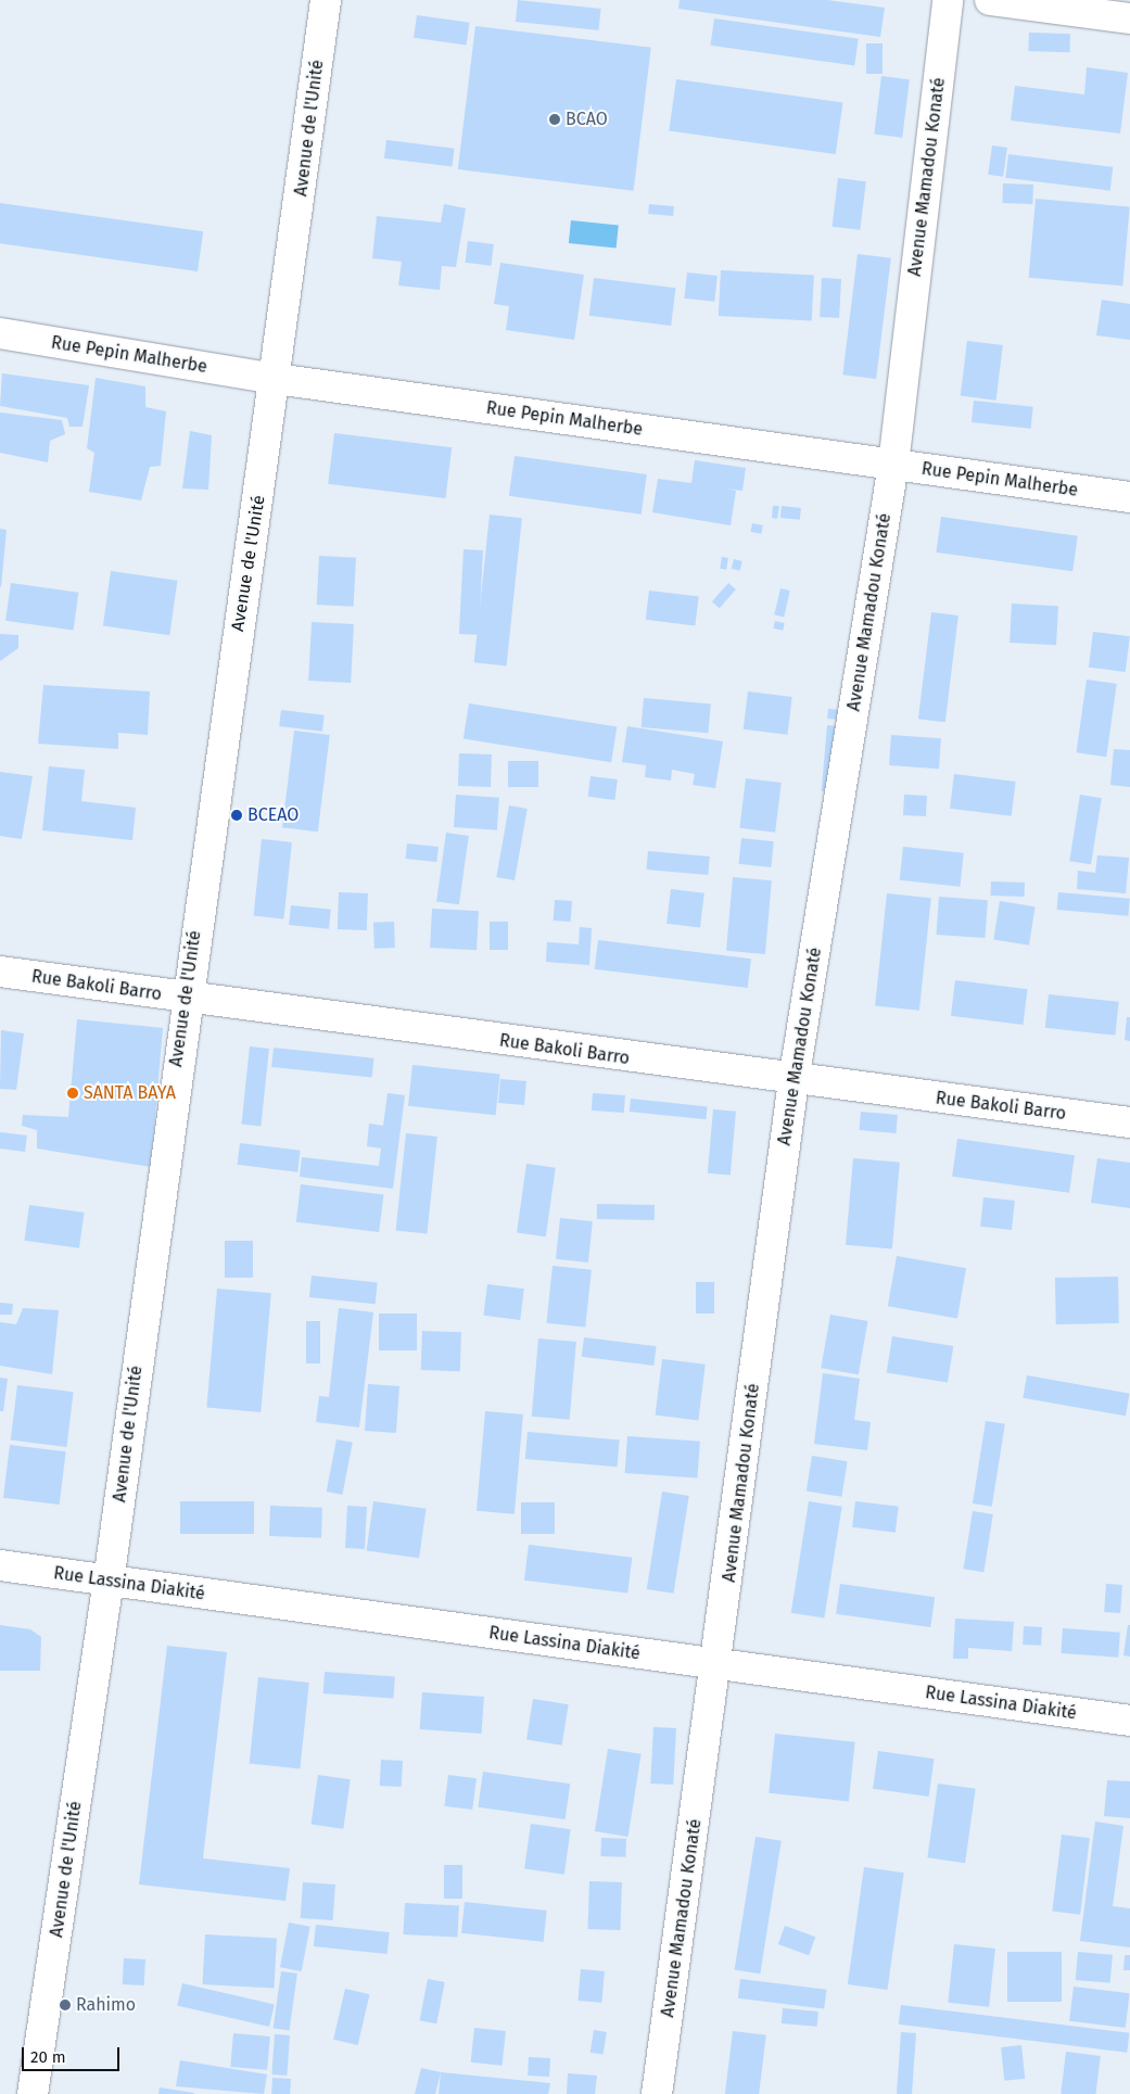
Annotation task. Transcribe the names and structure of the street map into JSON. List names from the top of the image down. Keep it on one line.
{"streets":{"street":["Avenue de l'Unité","Avenue Mamadou Konaté","Rue Pepin Malherbe","Rue Bakoli Barro","Rue Lassina Diakité"]},"crossings":[["Avenue de l'Unité","Rue Pepin Malherbe"],["Avenue de l'Unité","Rue Bakoli Barro"],["Avenue de l'Unité","Rue Lassina Diakité"],["Avenue Mamadou Konaté","Rue Pepin Malherbe"],["Avenue Mamadou Konaté","Rue Bakoli Barro"],["Avenue Mamadou Konaté","Rue Lassina Diakité"]],"places":["BCAO","BCEAO","SANTA BAYA","Rahimo"],"scale_bar":"20 m"}
